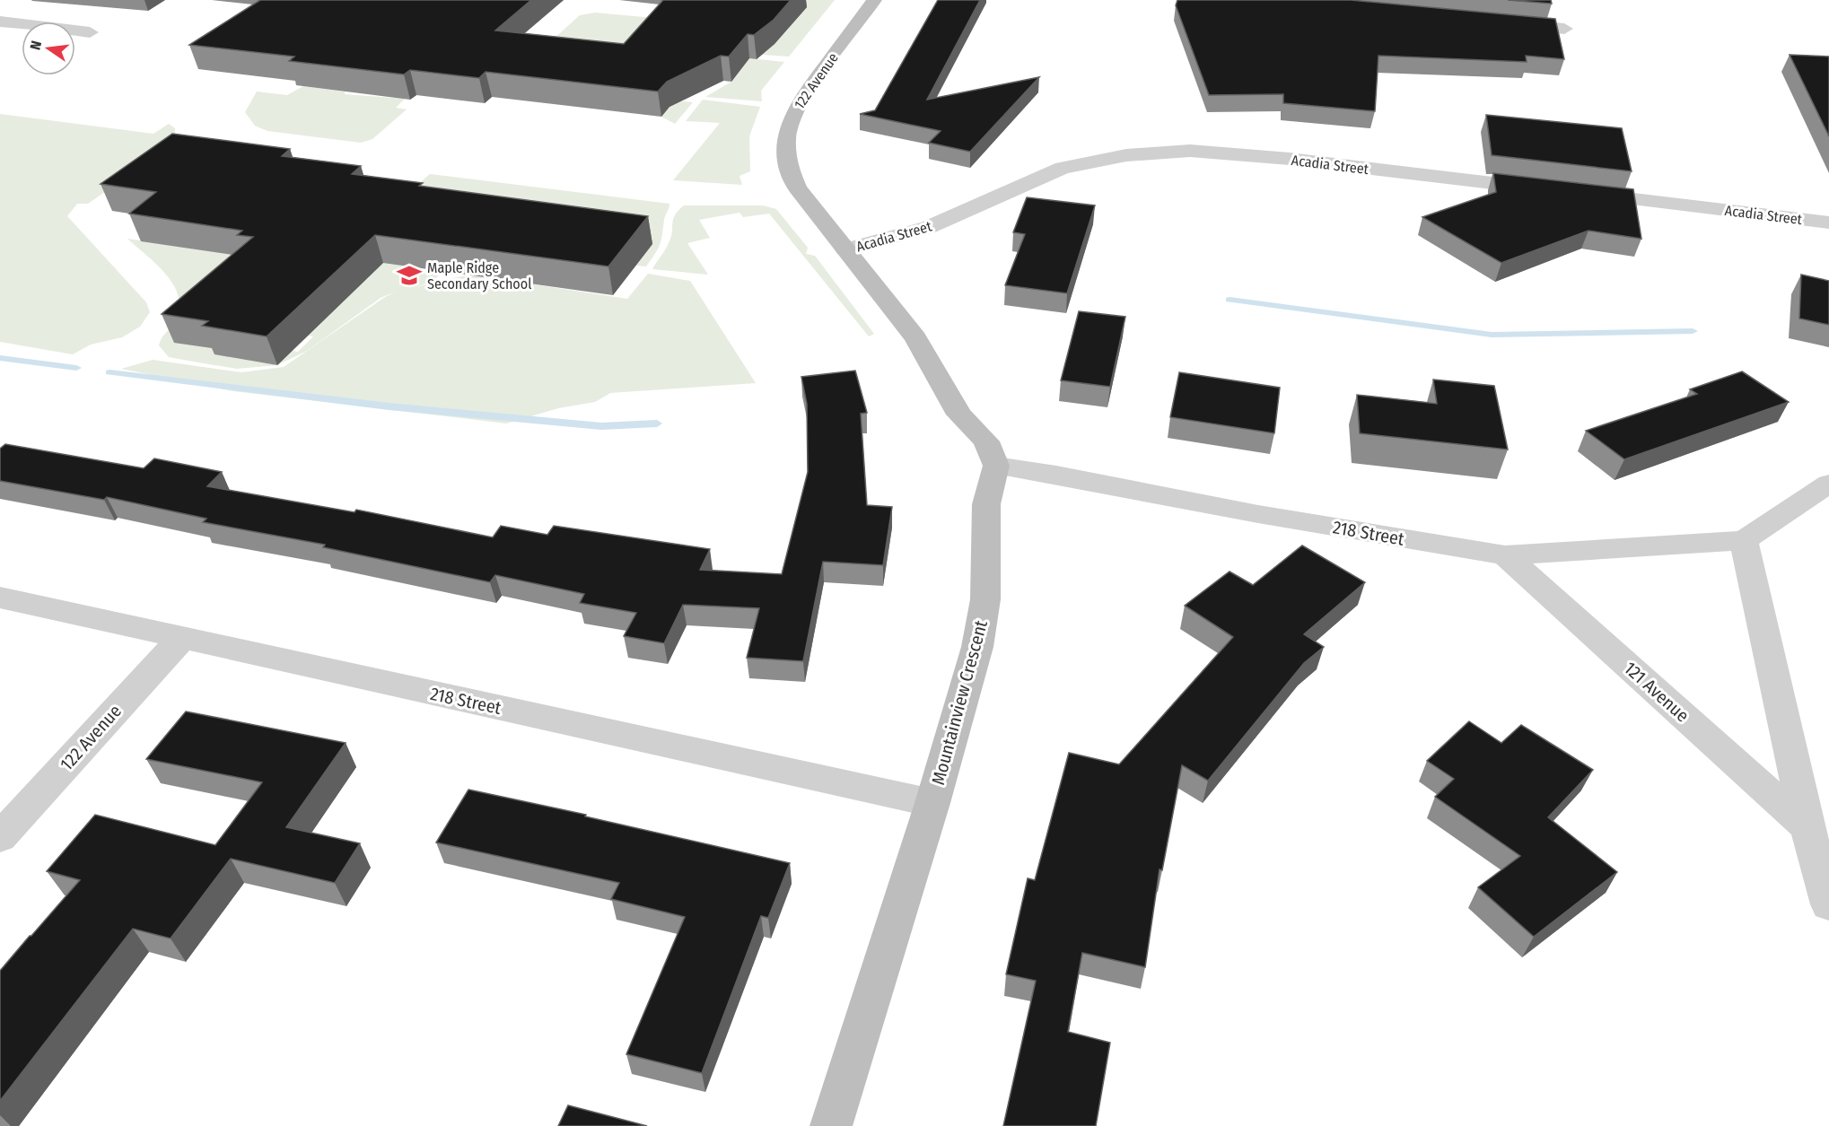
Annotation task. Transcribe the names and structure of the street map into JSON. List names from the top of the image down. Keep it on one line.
{"streets":{"street":["122 Avenue","Acadia Street","218 Street","121 Avenue","Mountainview Crescent"]},"crossings":[["122 Avenue","Acadia Street"],["122 Avenue","218 Street"],["218 Street","121 Avenue"],["218 Street","Mountainview Crescent"]],"places":{"school or university":["Maple Ridge Secondary School"]},"north":"left"}
